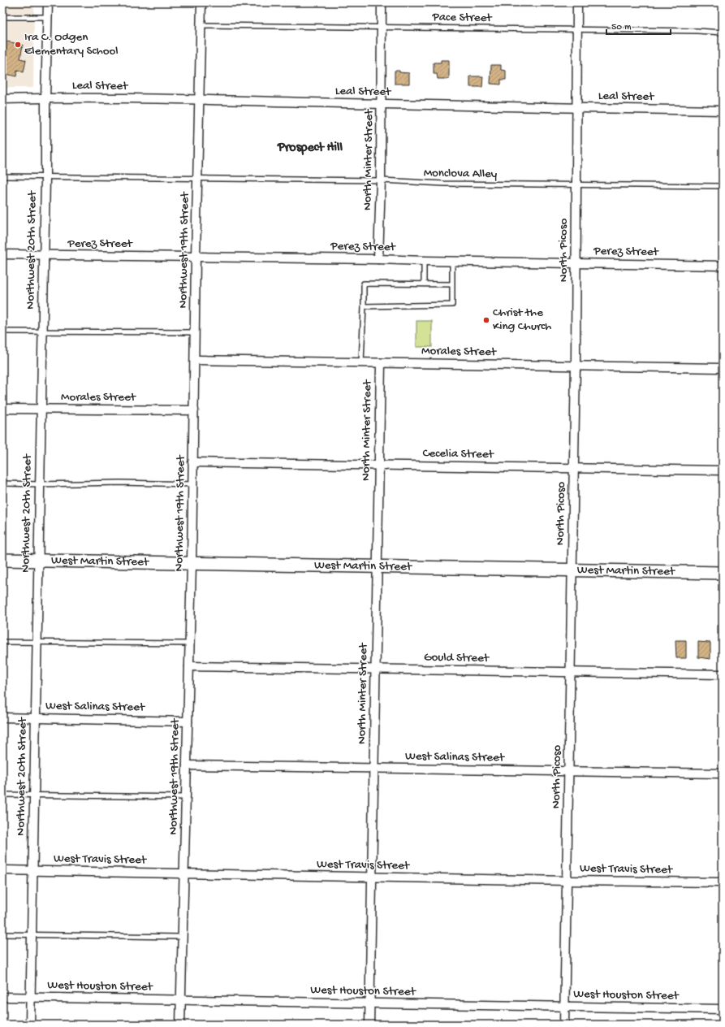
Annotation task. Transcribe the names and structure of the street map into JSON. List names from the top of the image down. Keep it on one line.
{"streets":{"main road":["West Martin Street"],"street":["Leal Street","North Minter Street","Perez Street","Northwest 20th Street","Northwest 19th Street","North Picoso","Morales Street","Cecelia Street","Gould Street","West Salinas Street","West Travis Street","West Houston Street"],"lane":["Pace Street","Monclova Alley"]},"crossings":[["Pace Street","North Minter Street"],["Pace Street","Northwest 19th Street"],["Pace Street","North Picoso"],["Leal Street","North Minter Street"],["Leal Street","Northwest 20th Street"],["Leal Street","Northwest 19th Street"],["Leal Street","North Picoso"],["North Minter Street","Monclova Alley"],["North Minter Street","Perez Street"],["North Minter Street","Morales Street"],["North Minter Street","Cecelia Street"],["North Minter Street","West Martin Street"],["North Minter Street","Gould Street"],["North Minter Street","West Salinas Street"],["North Minter Street","West Travis Street"],["North Minter Street","West Houston Street"],["Monclova Alley","Northwest 20th Street"],["Monclova Alley","Northwest 19th Street"],["Monclova Alley","North Picoso"],["Perez Street","Northwest 20th Street"],["Perez Street","Northwest 19th Street"],["Perez Street","North Picoso"],["Northwest 20th Street","Morales Street"],["Northwest 20th Street","West Martin Street"],["Northwest 20th Street","West Salinas Street"],["Northwest 20th Street","West Travis Street"],["Northwest 20th Street","West Houston Street"],["Northwest 19th Street","Morales Street"],["Northwest 19th Street","Cecelia Street"],["Northwest 19th Street","West Martin Street"],["Northwest 19th Street","Gould Street"],["Northwest 19th Street","West Salinas Street"],["Northwest 19th Street","West Travis Street"],["Northwest 19th Street","West Houston Street"],["North Picoso","Morales Street"],["North Picoso","Cecelia Street"],["North Picoso","West Martin Street"],["North Picoso","Gould Street"],["North Picoso","West Salinas Street"],["North Picoso","West Travis Street"],["North Picoso","West Houston Street"]],"districts":["Prospect Hill"],"places":["Ira C. Odgen Elementary School","Christ the King Church"],"scale_bar":"50 m"}
